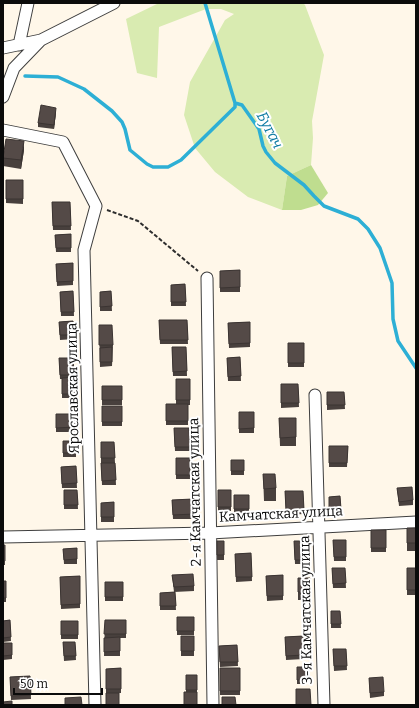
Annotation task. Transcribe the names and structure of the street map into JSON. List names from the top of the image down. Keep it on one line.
{"streets":{"street":["Ярославская улица","2-я Камчатская улица","Камчатская улица","3-я Камчатская улица"]},"crossings":[["Ярославская улица","Камчатская улица"],["2-я Камчатская улица","Камчатская улица"],["Камчатская улица","3-я Камчатская улица"]],"water":["Бугач"],"scale_bar":"50 m"}
